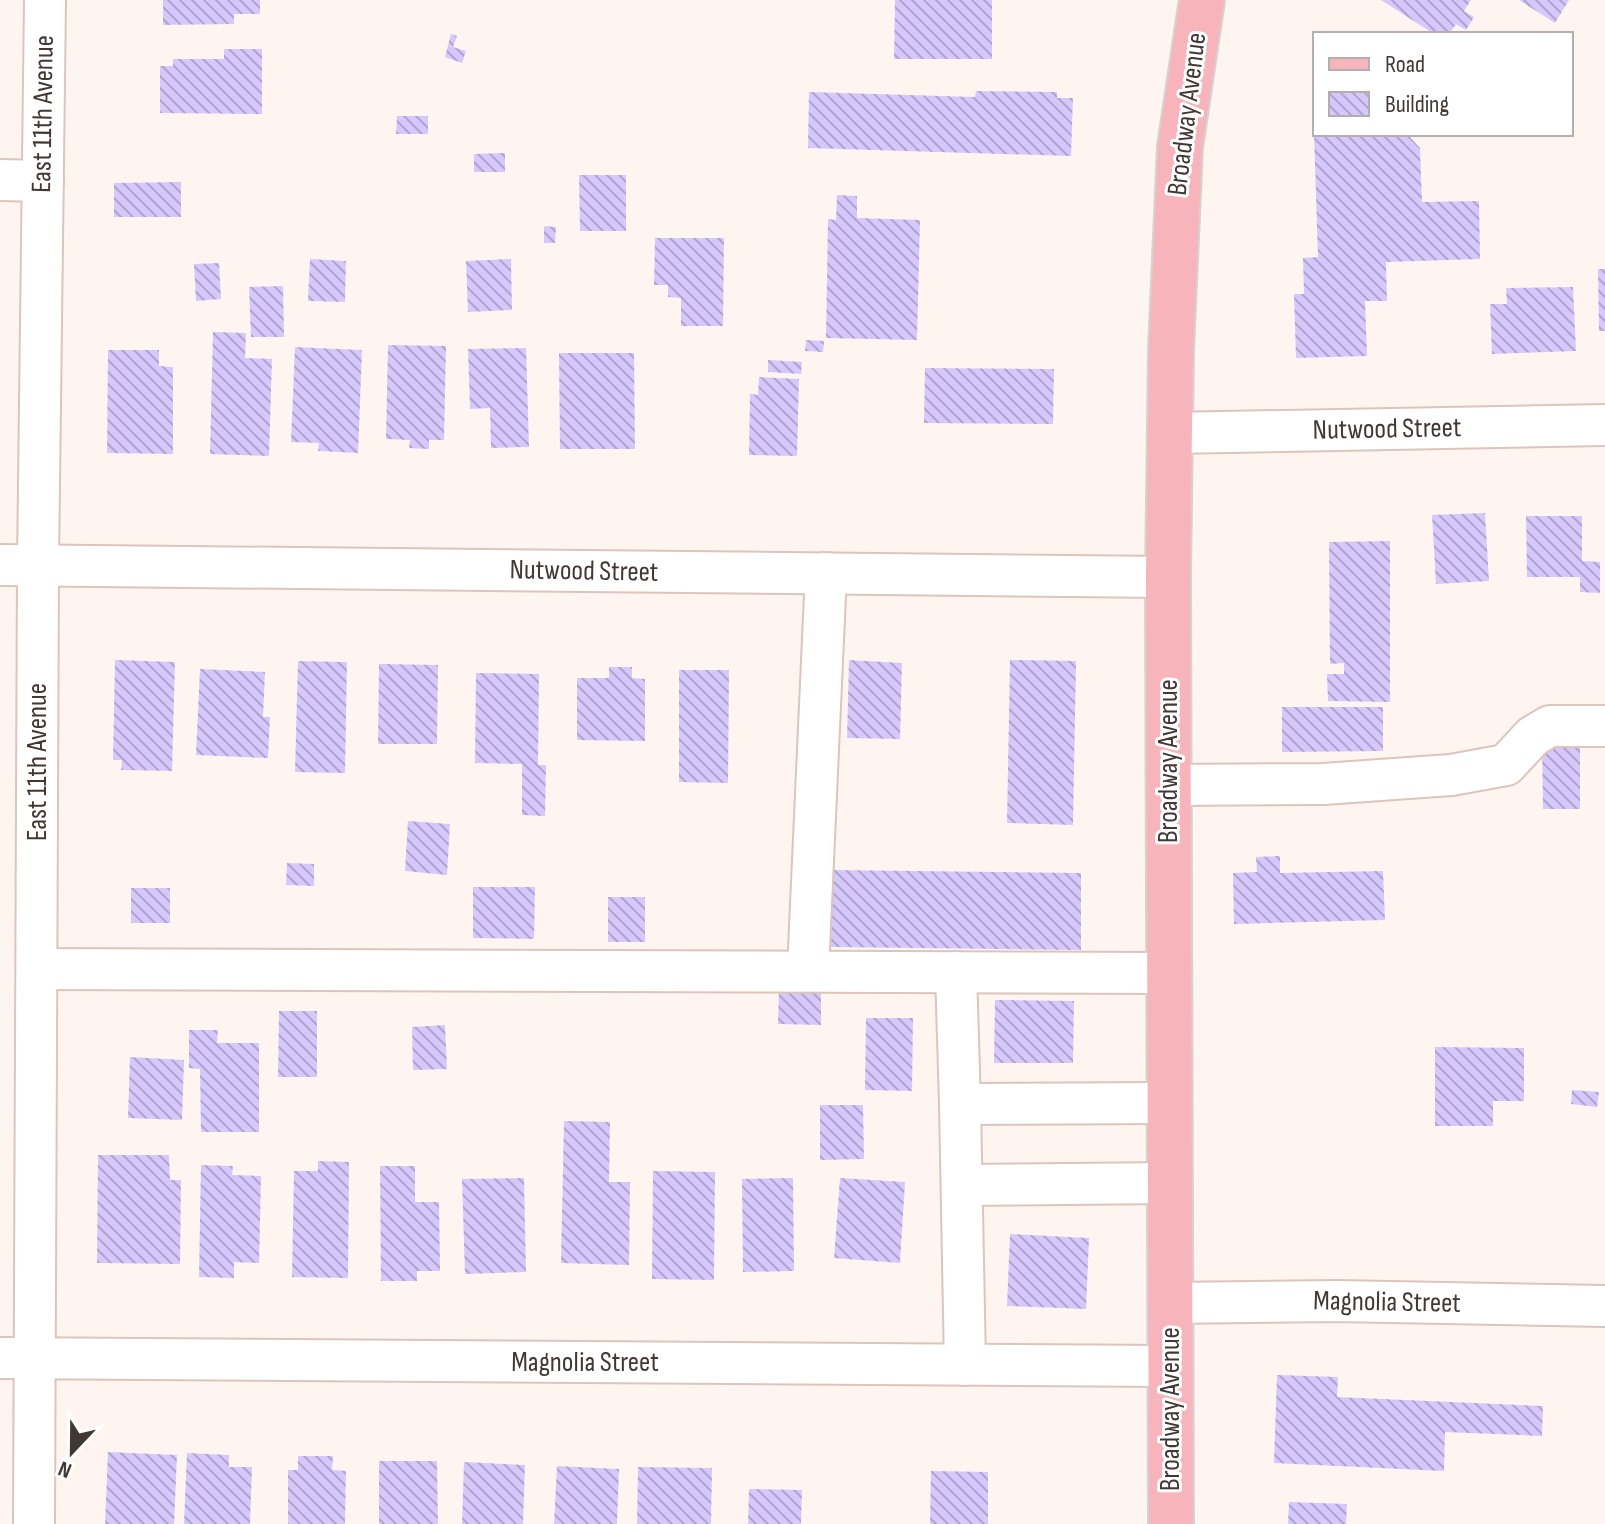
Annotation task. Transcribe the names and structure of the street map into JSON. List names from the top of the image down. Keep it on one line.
{"streets":{"main road":["Broadway Avenue"],"street":["East 11th Avenue","Nutwood Street","Magnolia Street"]},"crossings":[["East 11th Avenue","Nutwood Street"],["East 11th Avenue","Magnolia Street"],["Broadway Avenue","Nutwood Street"],["Broadway Avenue","Magnolia Street"]],"legend":["Road","Building"],"north":"bottom"}
